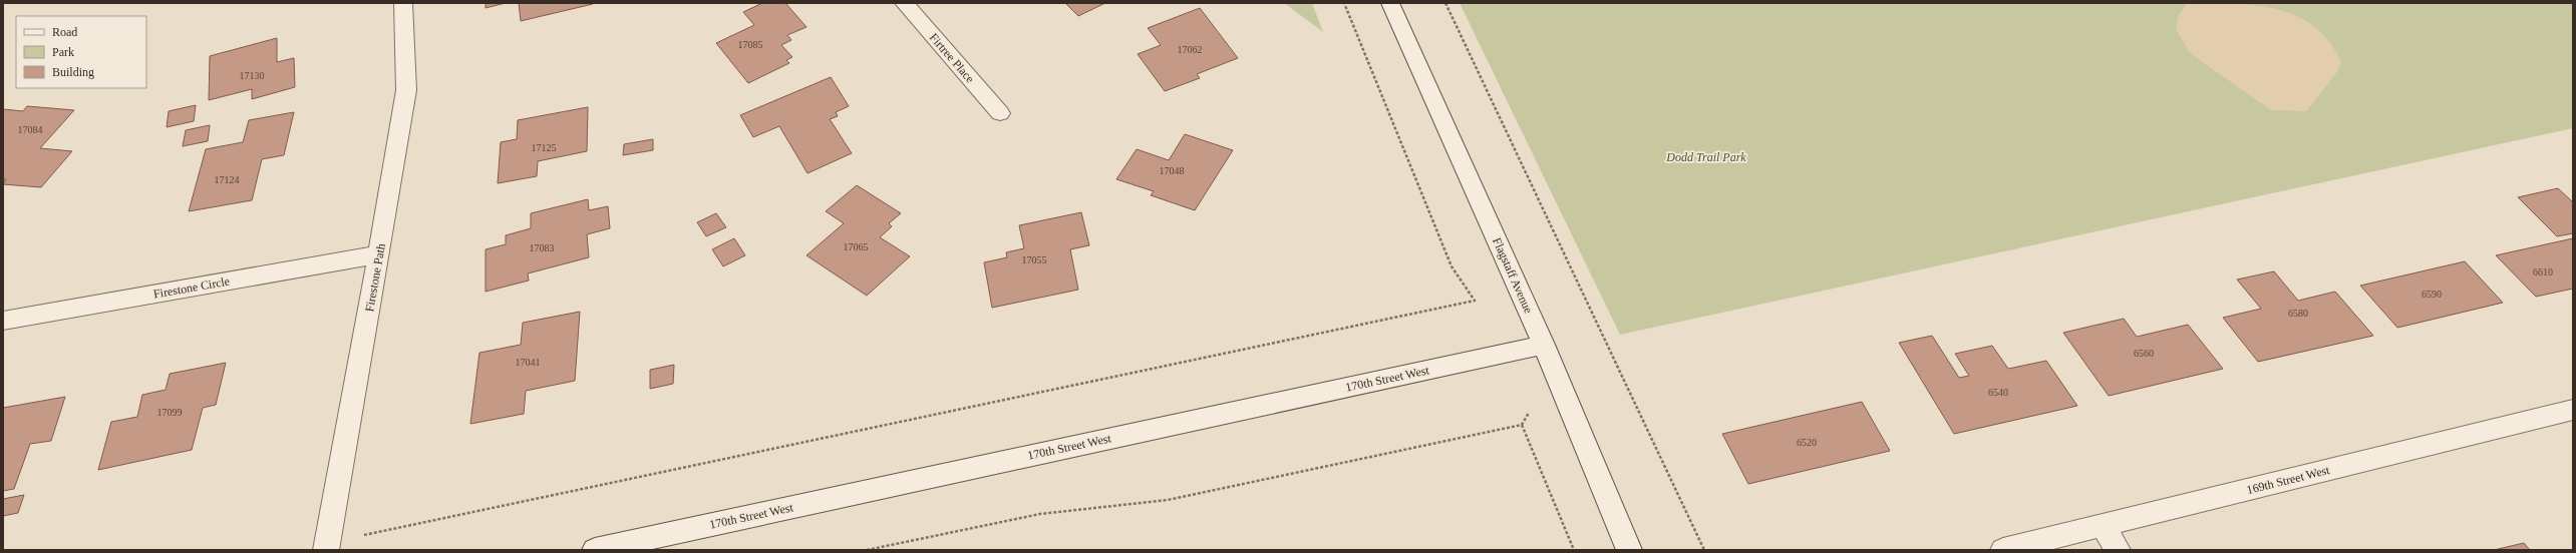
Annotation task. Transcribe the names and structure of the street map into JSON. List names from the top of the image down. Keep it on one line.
{"streets":{"street":["Firtree Place","Flagstaff Avenue","Firestone Path","Firestone Circle","170th Street West","169th Street West"]},"crossings":[["Flagstaff Avenue","170th Street West"],["Firestone Path","Firestone Circle"]],"parks":["Dodd Trail Park"],"house_numbers":["17085","17062","17130","17084","17125","17048","17124","17065","17083","17055","6610","6590","6580","6560","17041","6540","17099","6520"],"legend":["Road","Park","Building"]}
